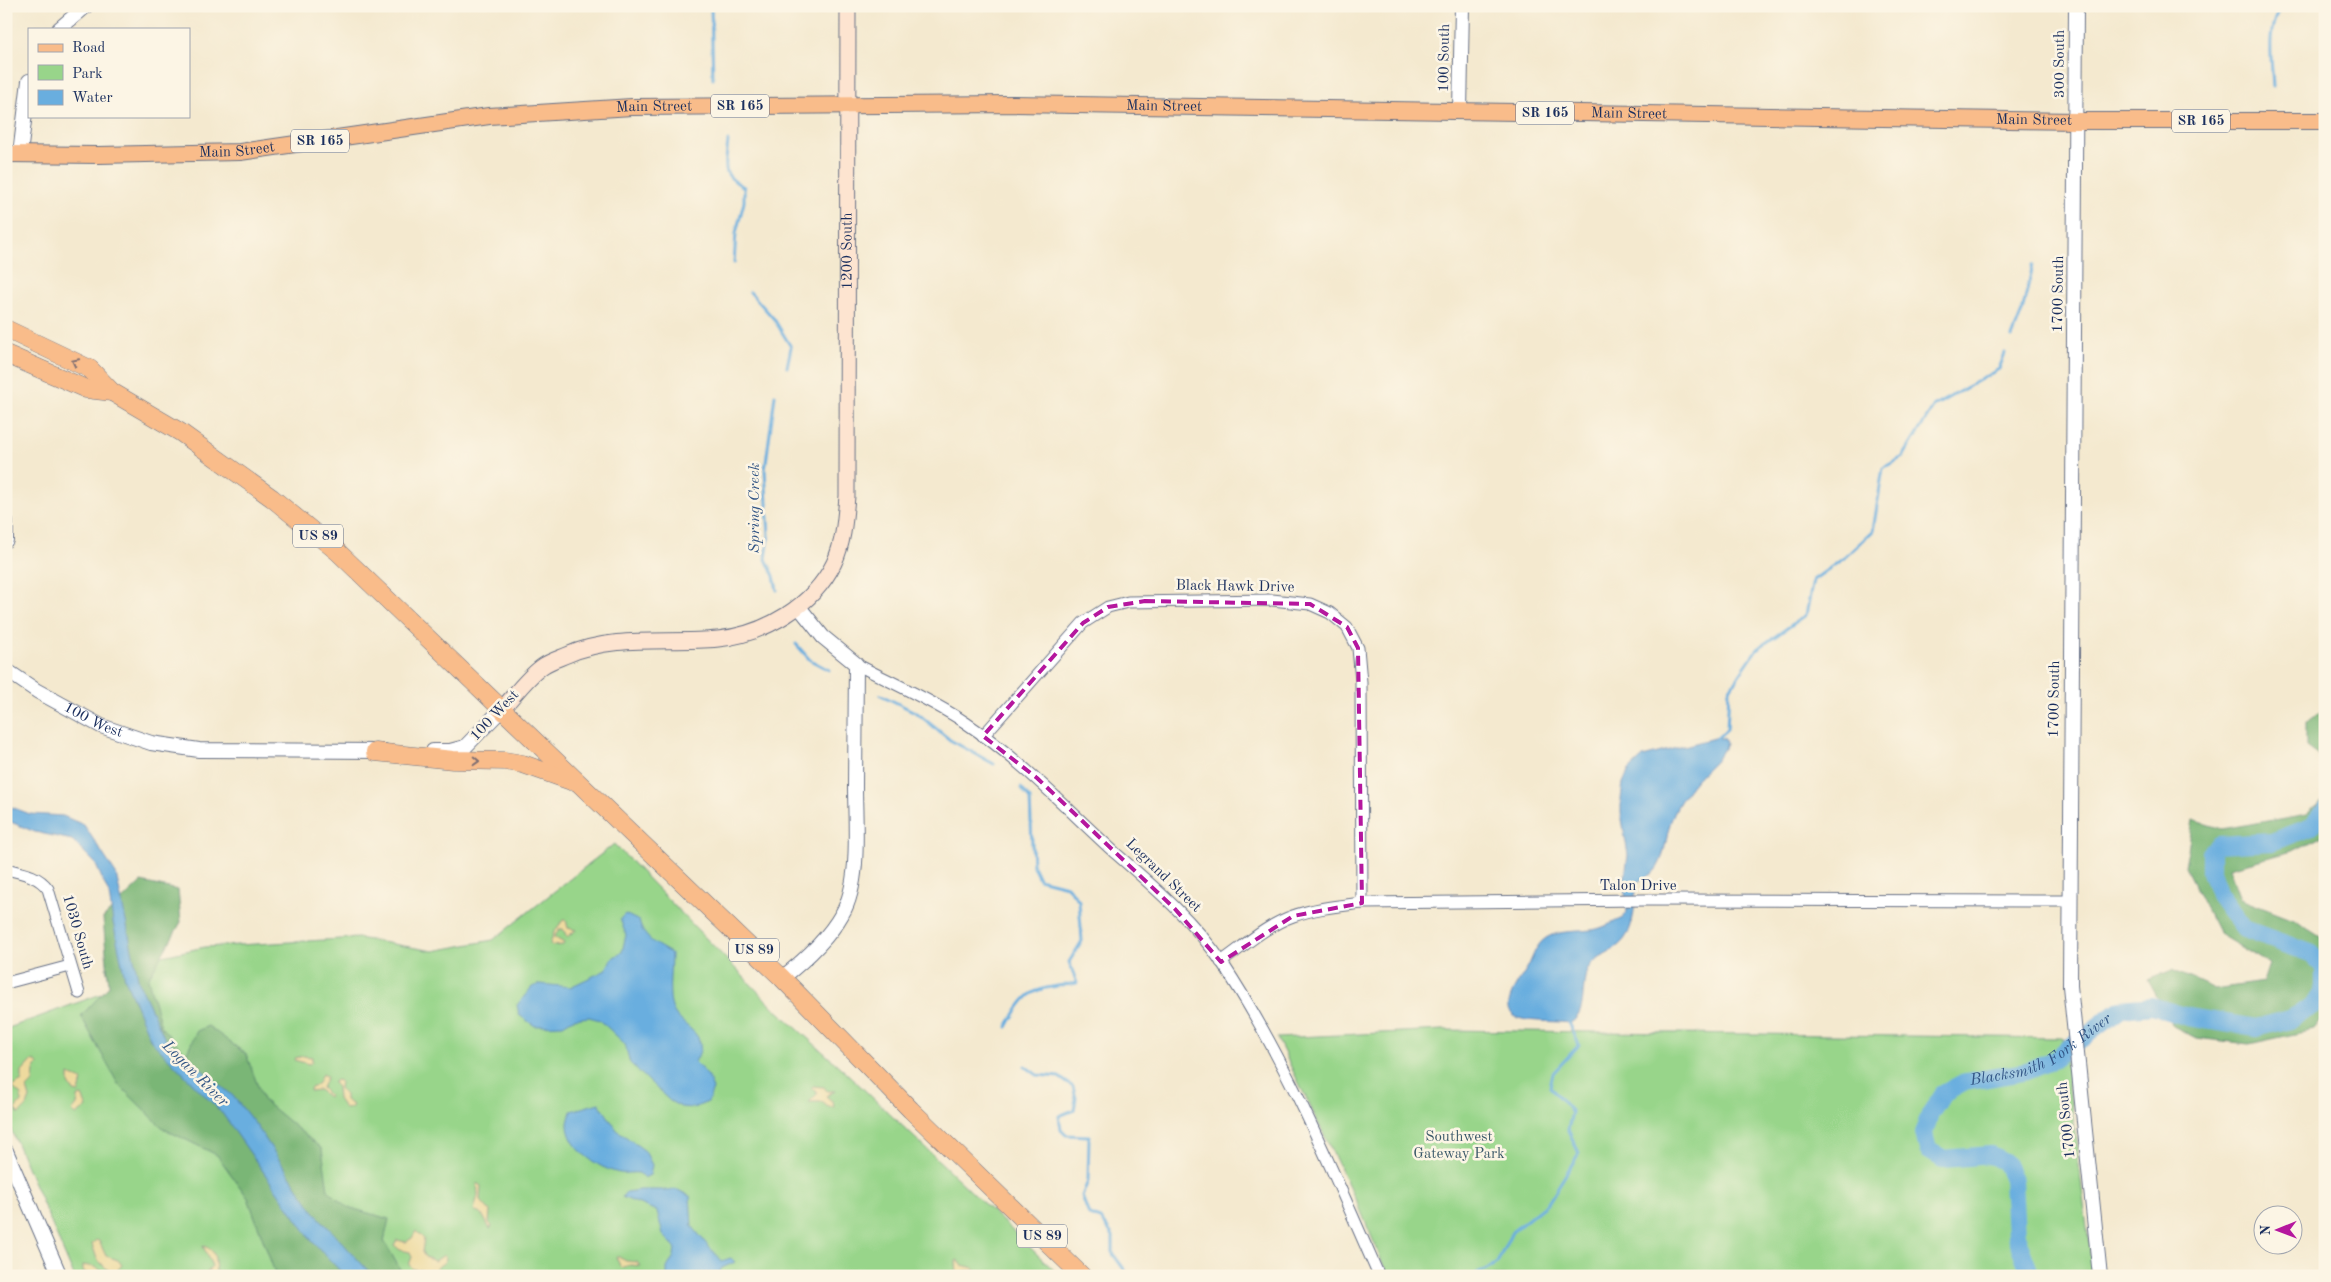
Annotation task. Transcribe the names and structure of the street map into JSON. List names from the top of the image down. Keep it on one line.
{"streets":{"highway":["US 89"],"main road":["SR 165","Main Street","1200 South","100 West"],"street":["100 South","300 South","1700 South","Black Hawk Drive","Legrand Street","Talon Drive","1030 South"]},"crossings":[["100 South","Main Street"],["300 South","Main Street"],["300 South","1700 South"],["Main Street","1200 South"],["Main Street","1700 South"],["1200 South","100 West"],["1700 South","Talon Drive"],["US 89","100 West"],["Black Hawk Drive","Legrand Street"],["Black Hawk Drive","Talon Drive"],["100 West","Legrand Street"],["Legrand Street","Talon Drive"]],"water":["Spring Creek","Blacksmith Fork River","Logan River"],"parks":["Southwest Gateway Park"],"legend":["Road","Park","Water"],"north":"left"}
